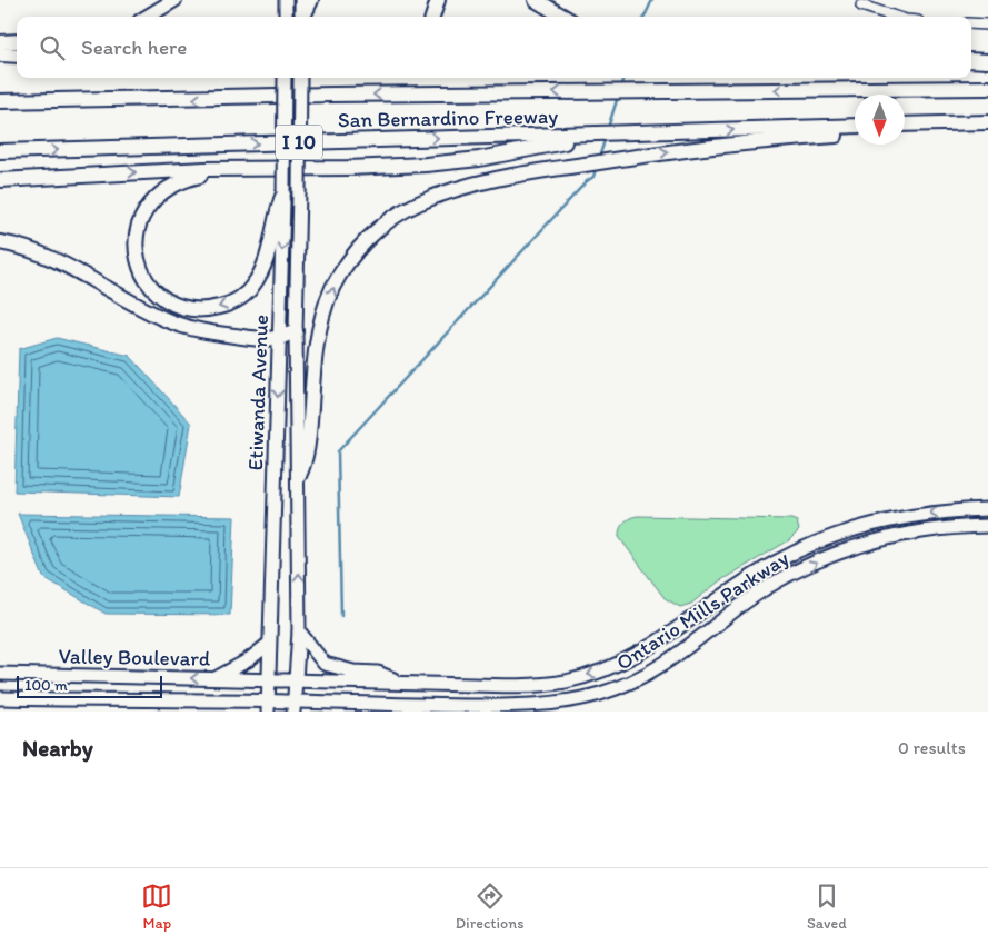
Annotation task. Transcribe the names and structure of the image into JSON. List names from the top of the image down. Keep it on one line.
{"streets":{"highway":["San Bernardino Freeway","I 10"],"main road":["Etiwanda Avenue","Ontario Mills Parkway","Valley Boulevard"]},"crossings":[["Etiwanda Avenue","Ontario Mills Parkway"],["Etiwanda Avenue","Valley Boulevard"],["Ontario Mills Parkway","Valley Boulevard"]],"scale_bar":"100 m","north":"bottom","page":{"search":"Search here","scale":"100 m","heading":["Nearby","0 results"],"nav":["Map","Directions","Saved"]}}
